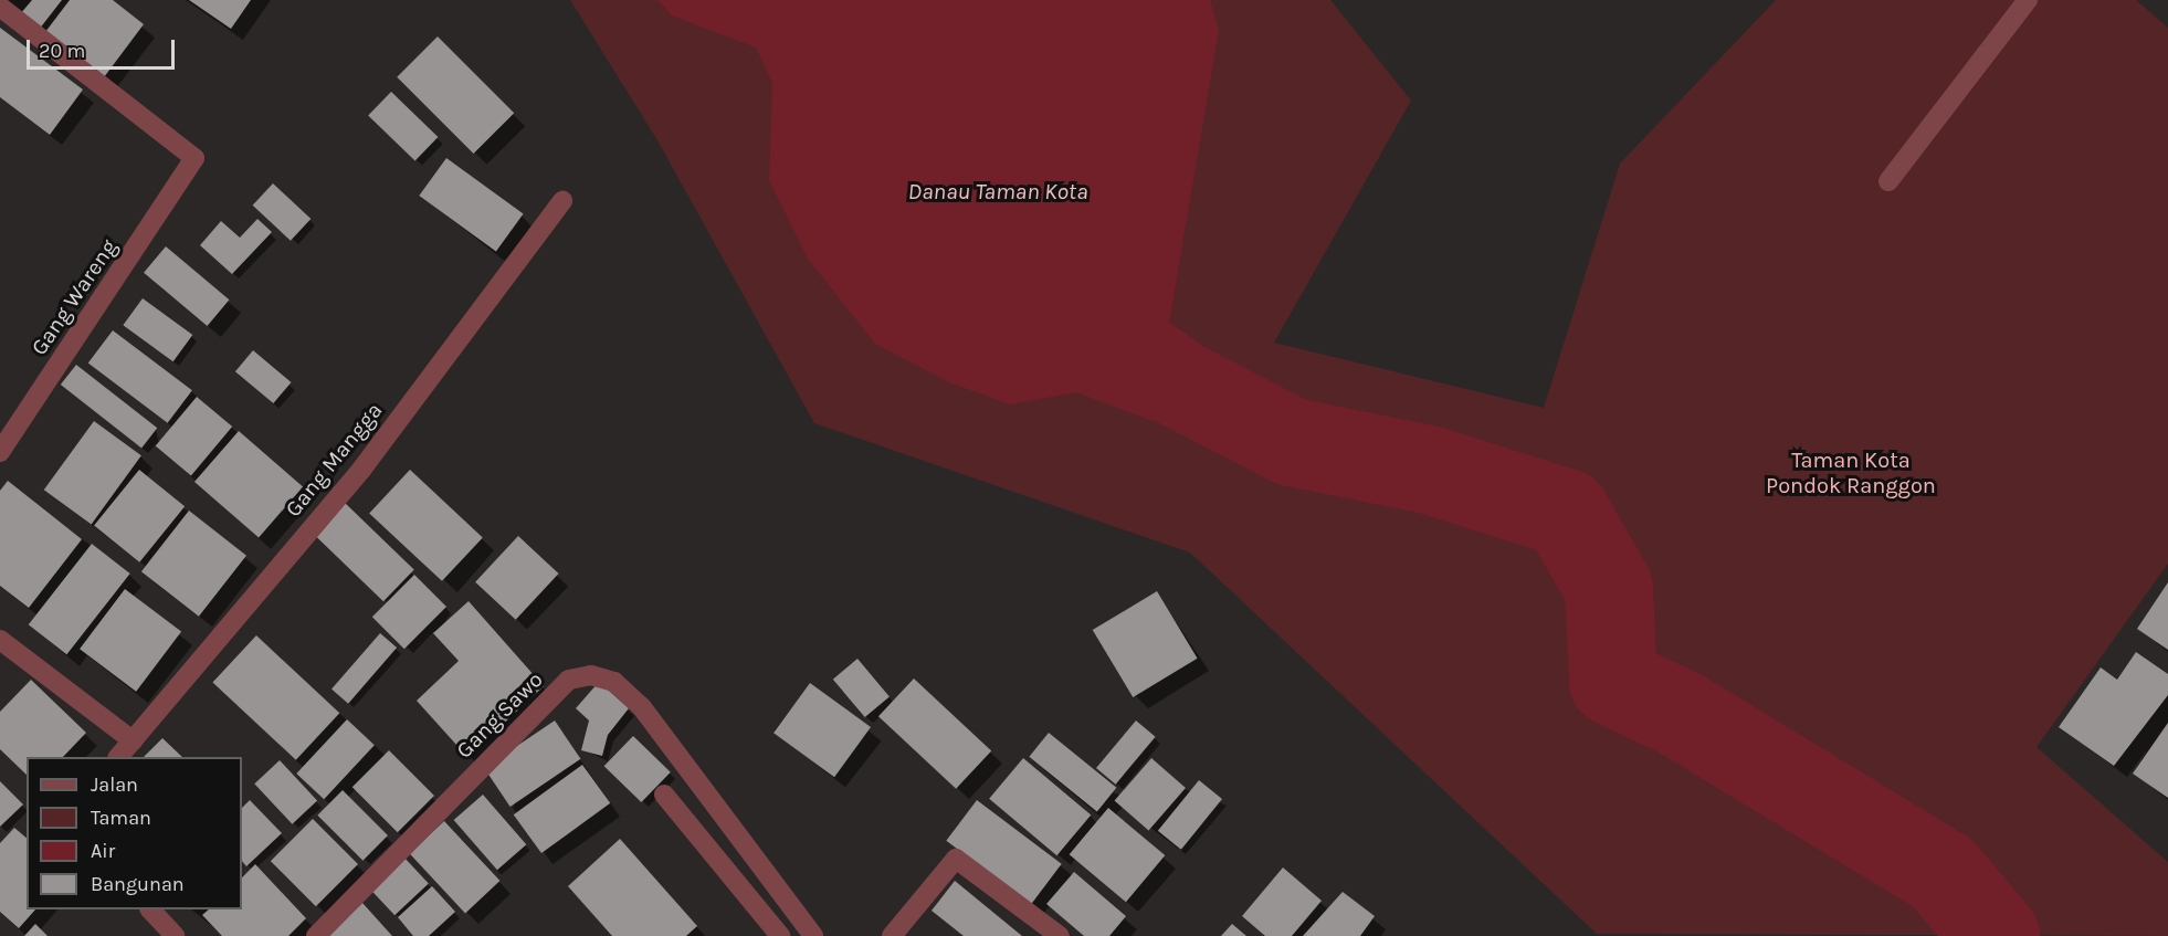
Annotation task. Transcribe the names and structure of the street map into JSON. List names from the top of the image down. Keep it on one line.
{"streets":{"street":["Gang Wareng","Gang Mangga","Gang Sawo"]},"water":["Danau Taman Kota"],"parks":["Taman Kota Pondok Ranggon"],"legend":["Jalan","Taman","Air","Bangunan"],"scale_bar":"20 m"}
